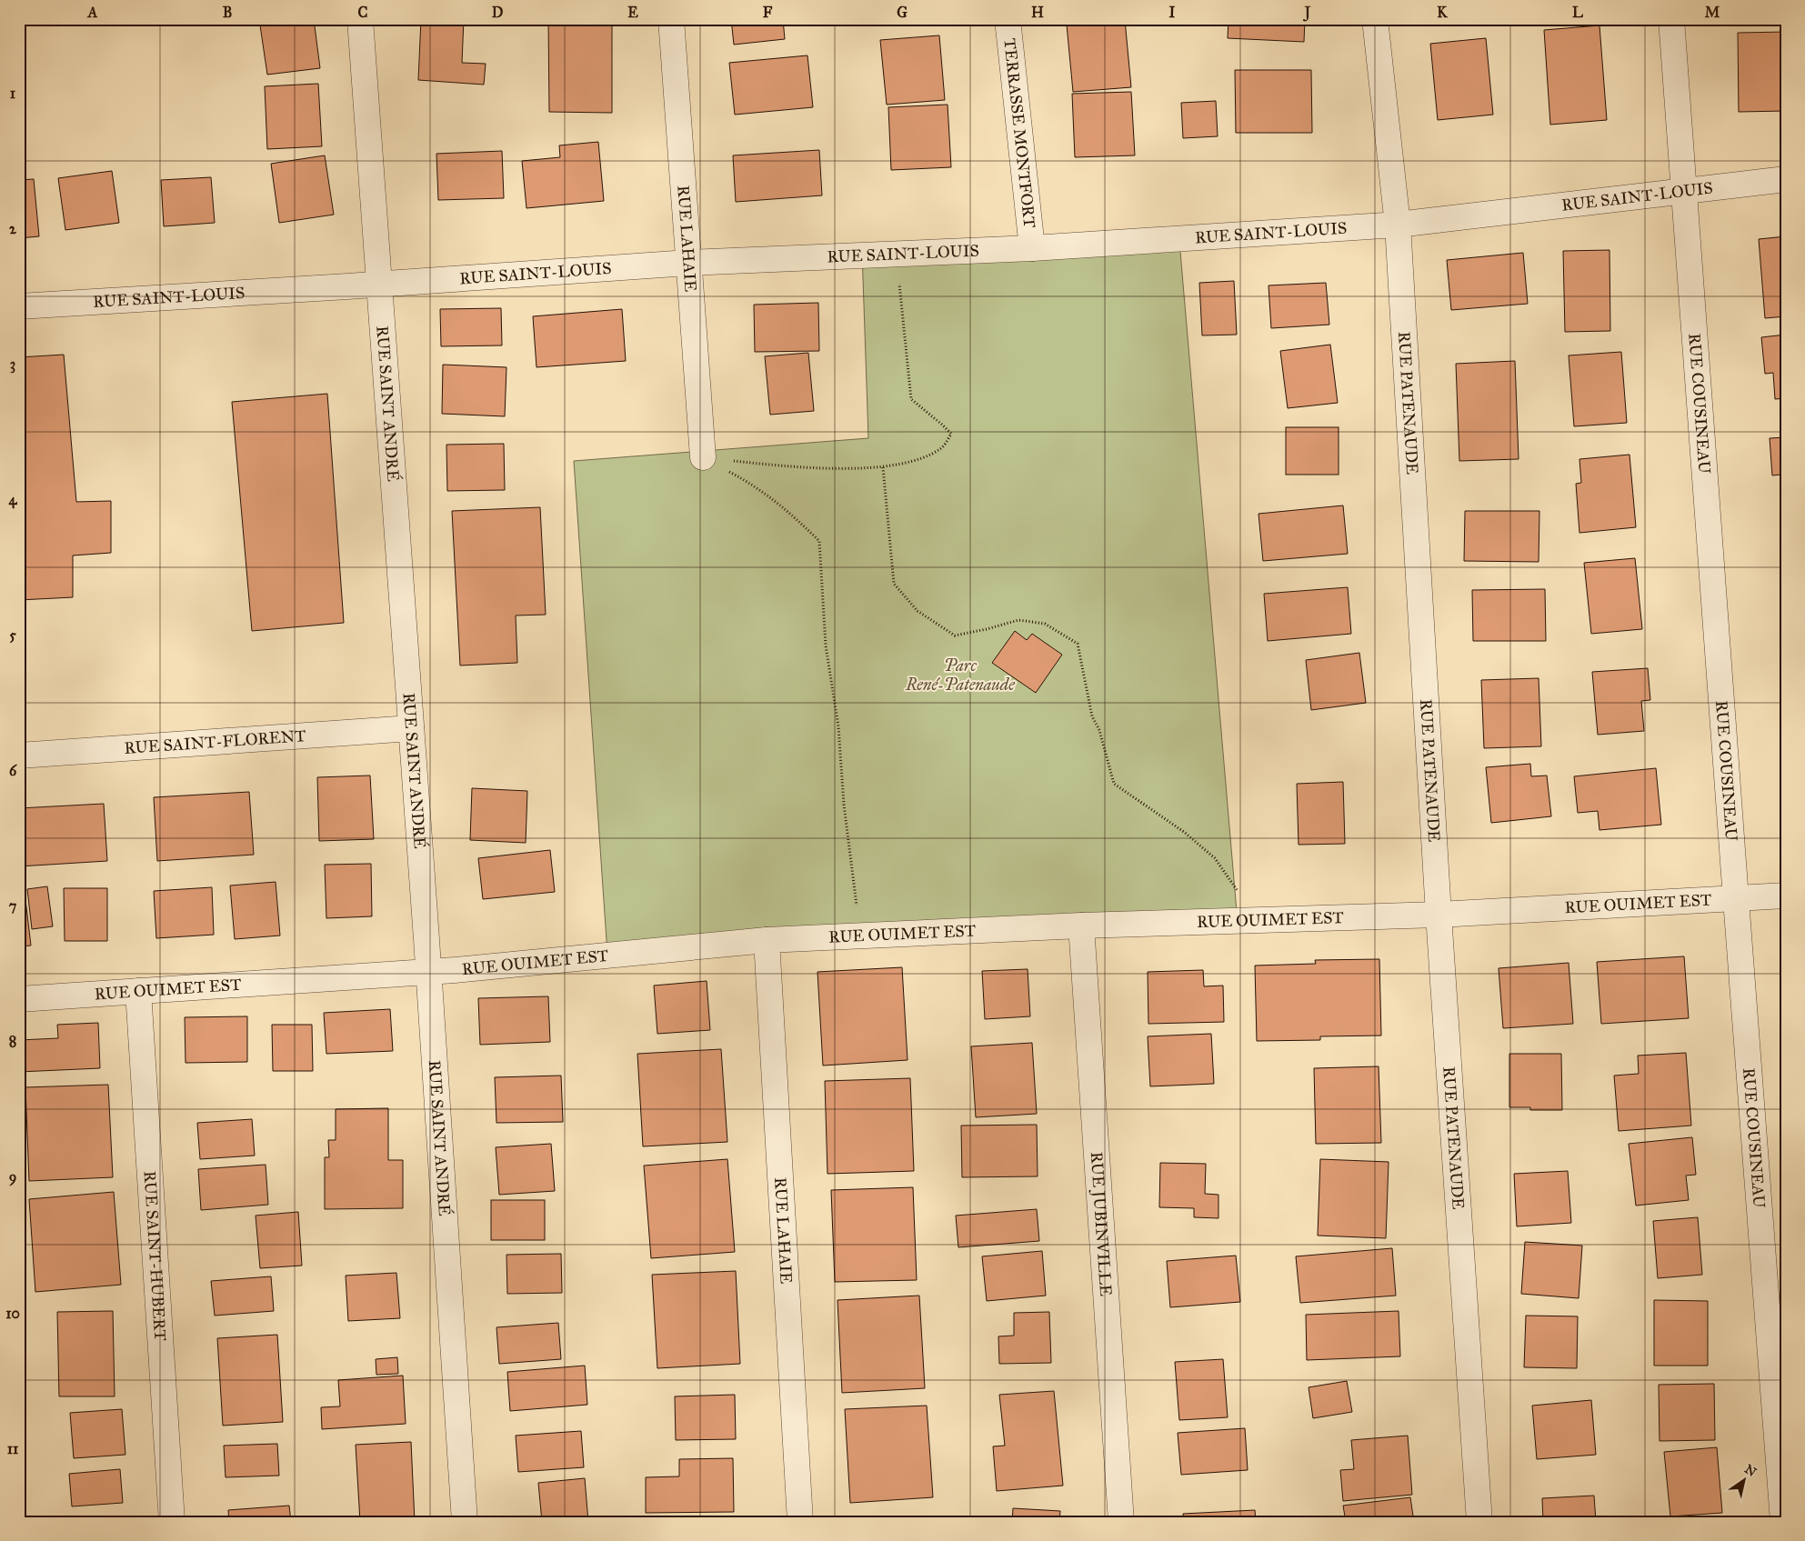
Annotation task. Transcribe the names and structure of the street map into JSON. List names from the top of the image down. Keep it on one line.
{"streets":{"street":["TERRASSE MONTFORT","RUE SAINT-LOUIS","RUE LAHAIE","RUE SAINT ANDRÉ","RUE PATENAUDE","RUE COUSINEAU","RUE SAINT-FLORENT","RUE OUIMET EST","RUE JUBINVILLE","RUE SAINT-HUBERT"]},"crossings":[["TERRASSE MONTFORT","RUE SAINT-LOUIS"],["RUE SAINT-LOUIS","RUE LAHAIE"],["RUE SAINT-LOUIS","RUE SAINT ANDRÉ"],["RUE SAINT-LOUIS","RUE PATENAUDE"],["RUE SAINT-LOUIS","RUE COUSINEAU"],["RUE LAHAIE","RUE OUIMET EST"],["RUE SAINT ANDRÉ","RUE SAINT-FLORENT"],["RUE SAINT ANDRÉ","RUE OUIMET EST"],["RUE PATENAUDE","RUE OUIMET EST"],["RUE COUSINEAU","RUE OUIMET EST"],["RUE OUIMET EST","RUE JUBINVILLE"],["RUE OUIMET EST","RUE SAINT-HUBERT"]],"parks":["Parc René-Patenaude"],"north":"top right","grid":{"columns":["A","B","C","D","E","F","G","H","I","J","K","L","M"],"rows":["1","2","3","4","5","6","7","8","9","10","11"]}}
